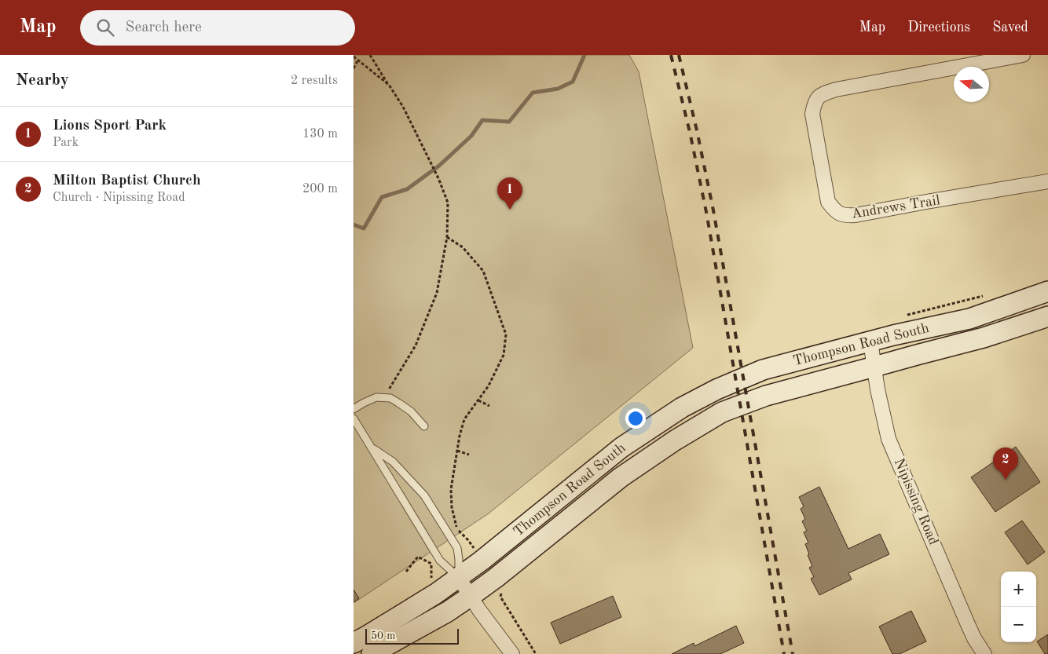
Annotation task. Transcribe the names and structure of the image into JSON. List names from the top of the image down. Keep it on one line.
{"streets":{"main road":["Thompson Road South"],"street":["Andrews Trail","Nipissing Road"]},"crossings":[["Thompson Road South","Nipissing Road"]],"scale_bar":"50 m","north":"left","page":{"header":"Map","search":"Search here","nav":["Map","Directions","Saved"],"heading":["Nearby","2 results"],"list":[{"mark":"1","name":"Lions Sport Park","note":"Park","value":"130 m"},{"mark":"2","name":"Milton Baptist Church","note":"Church · Nipissing Road","value":"200 m"}],"pins":["1","2"],"map_buttons":["+","−"],"scale":"50 m"}}
